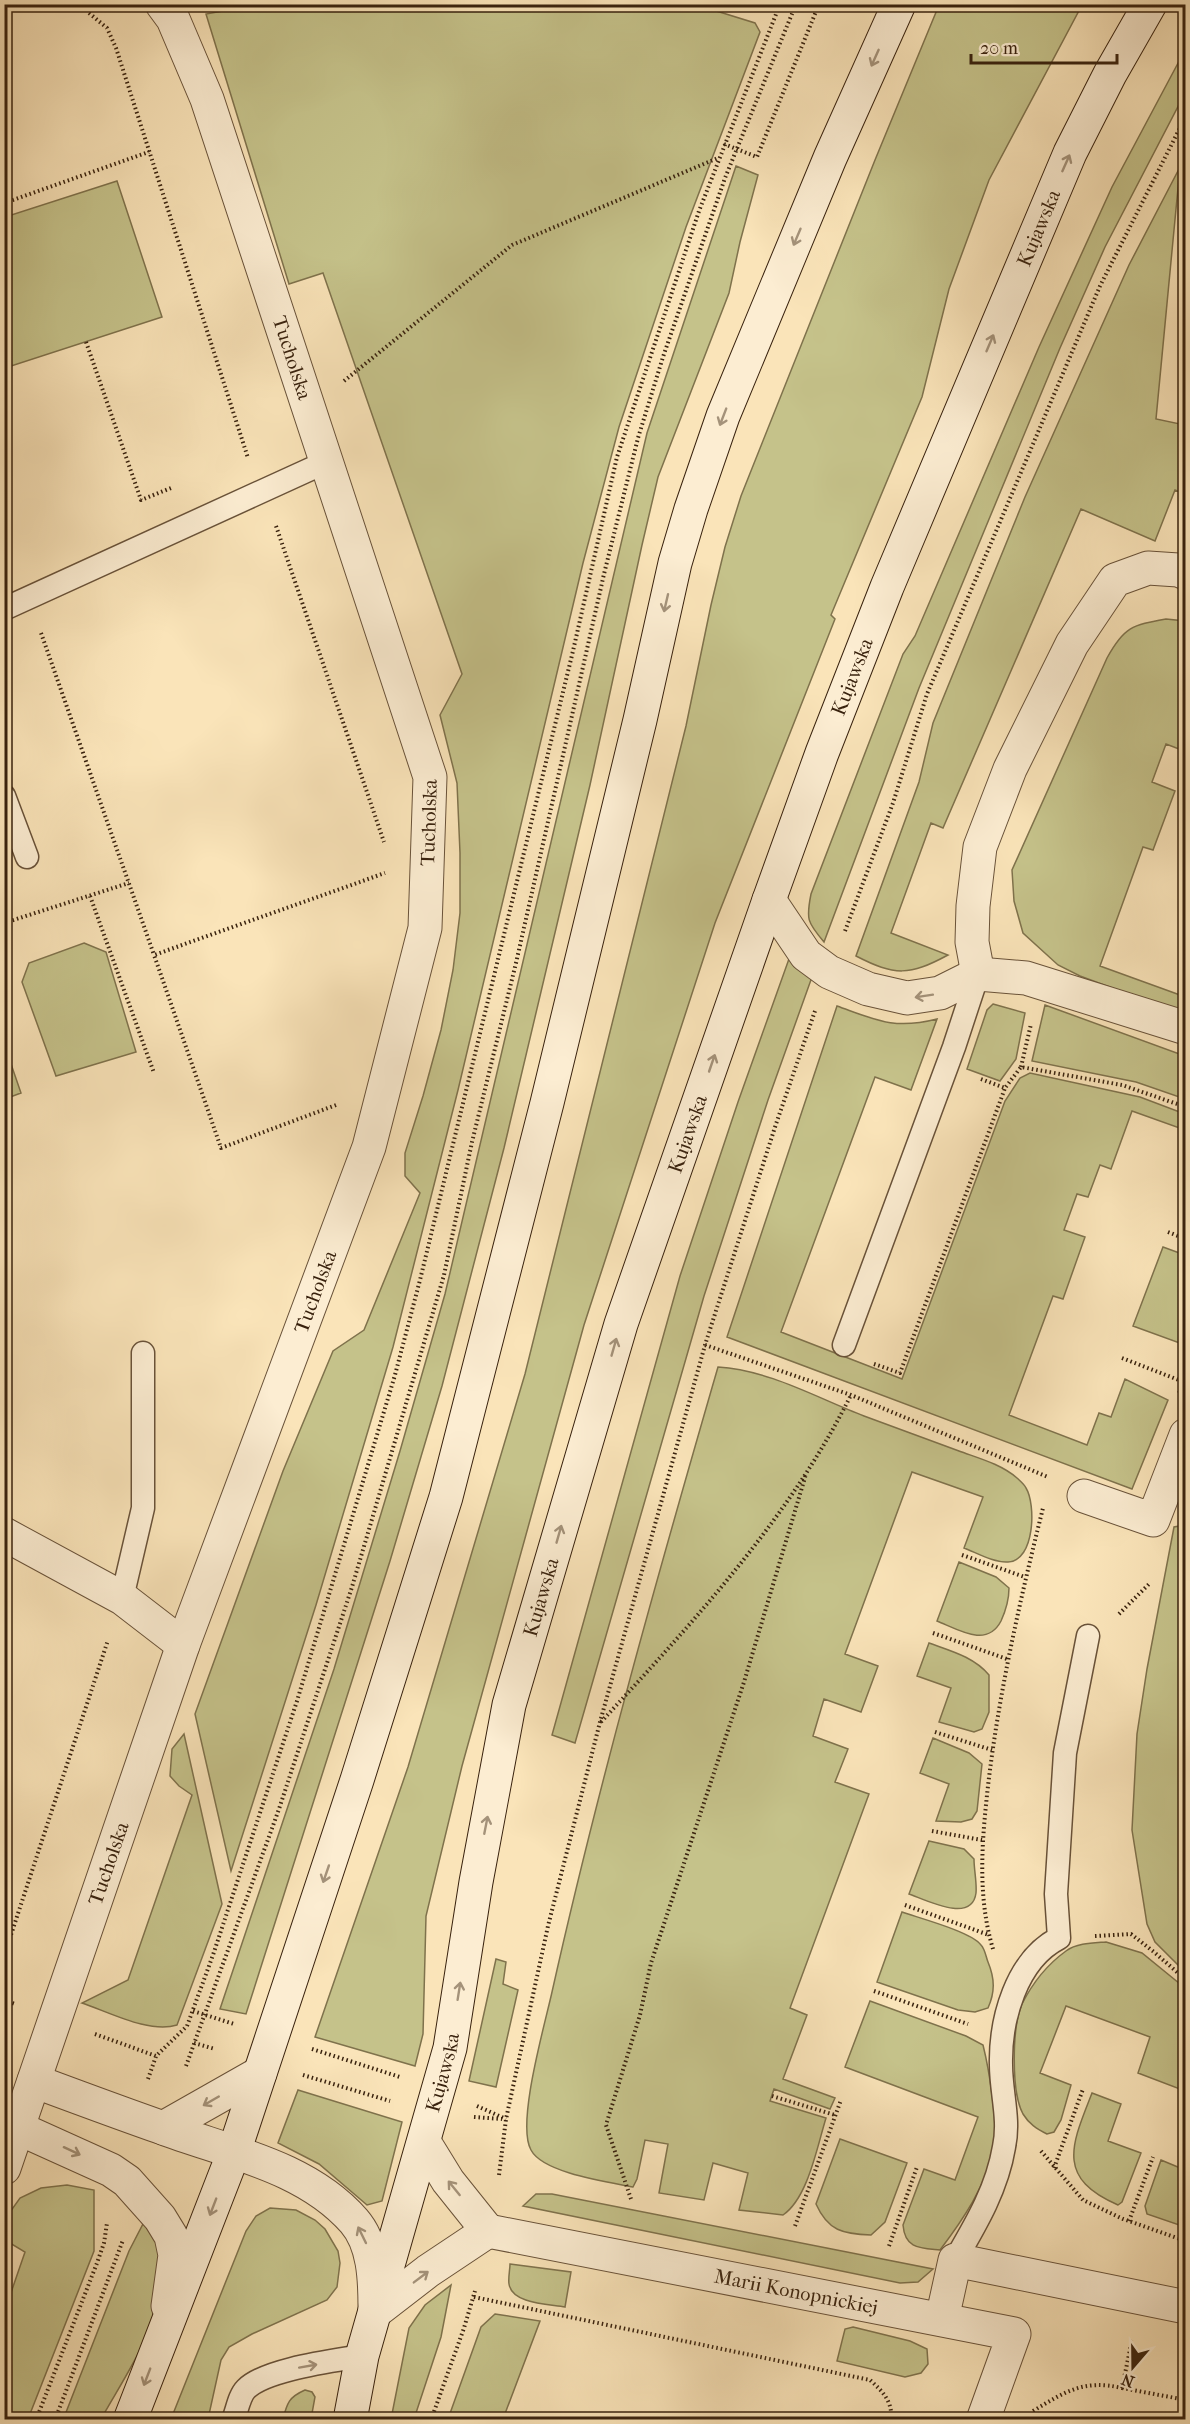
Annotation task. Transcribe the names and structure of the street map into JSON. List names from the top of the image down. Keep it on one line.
{"streets":{"street":["Kujawska","Tucholska","Marii Konopnickiej"]},"scale_bar":"20 m","north":"bottom"}
